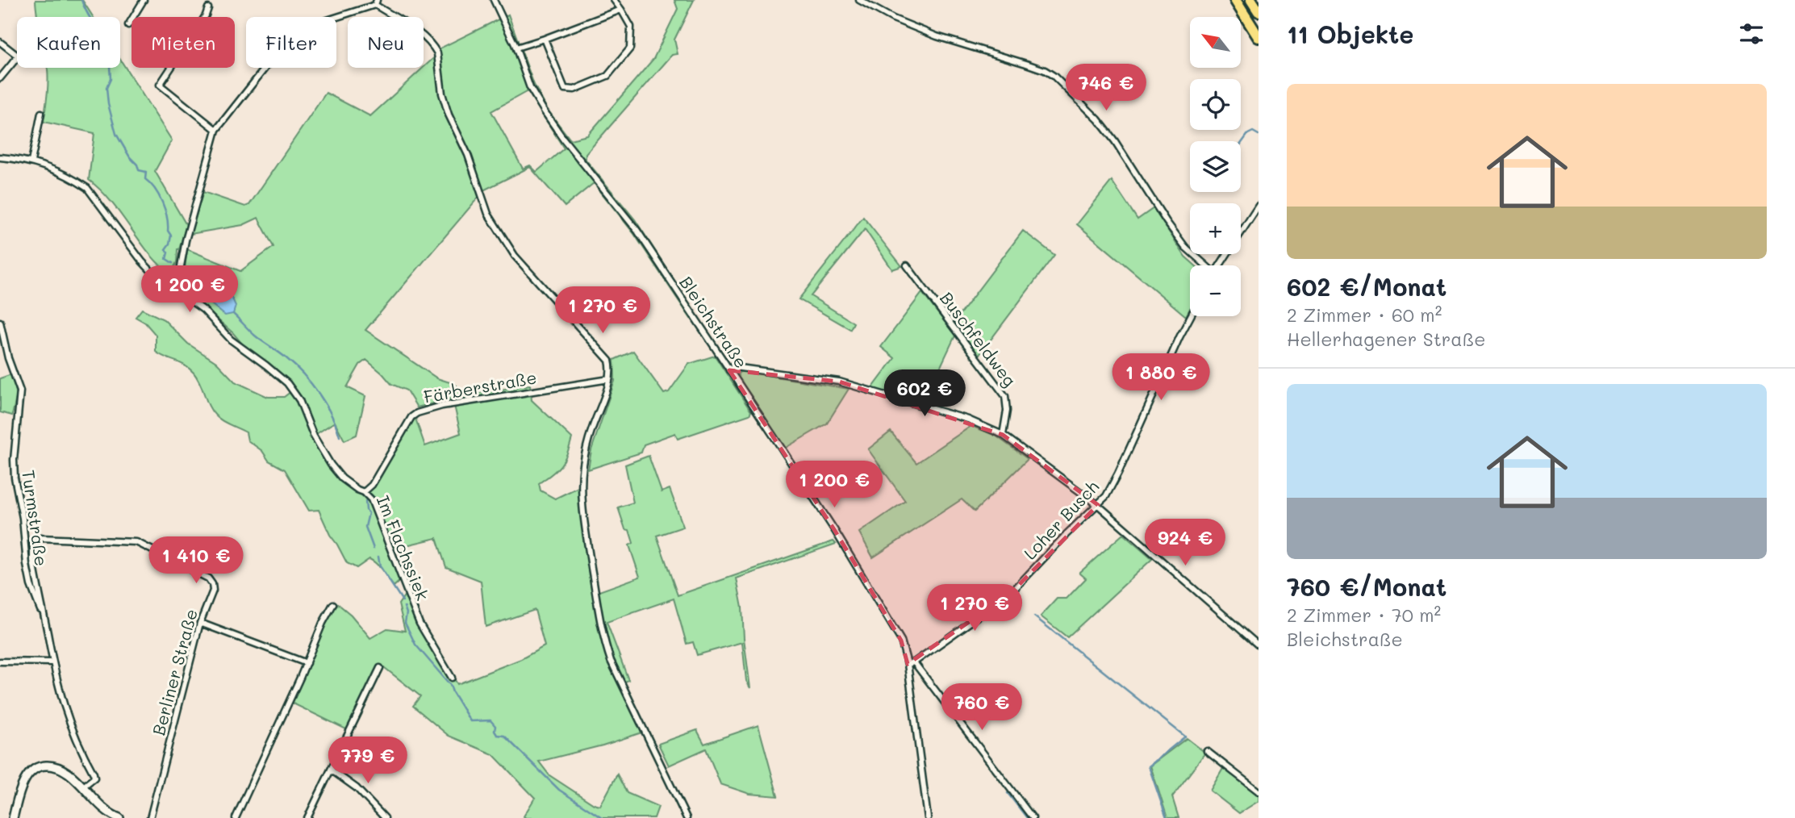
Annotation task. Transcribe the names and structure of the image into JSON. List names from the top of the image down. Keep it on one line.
{"streets":{"street":["Bleichstraße","Buschfeldweg","Färberstraße","Turmstraße","Loher Busch","Im Flachssiek","Berliner Straße"]},"crossings":[["Bleichstraße","Loher Busch"],["Färberstraße","Im Flachssiek"],["Turmstraße","Berliner Straße"]],"north":"top left","page":{"heading":"11 Objekte","map_buttons":["+","−"],"chip":["Kaufen","Mieten","Filter","Neu"],"price":["746 €","1 200 €","1 270 €","1 880 €","602 €","1 200 €","924 €","1 410 €","1 270 €","760 €","779 €"],"list":[{"name":"602 €/Monat","note":"2 Zimmer · 60 m² · Hellerhagener Straße"},{"name":"760 €/Monat","note":"2 Zimmer · 70 m² · Bleichstraße"}]}}
